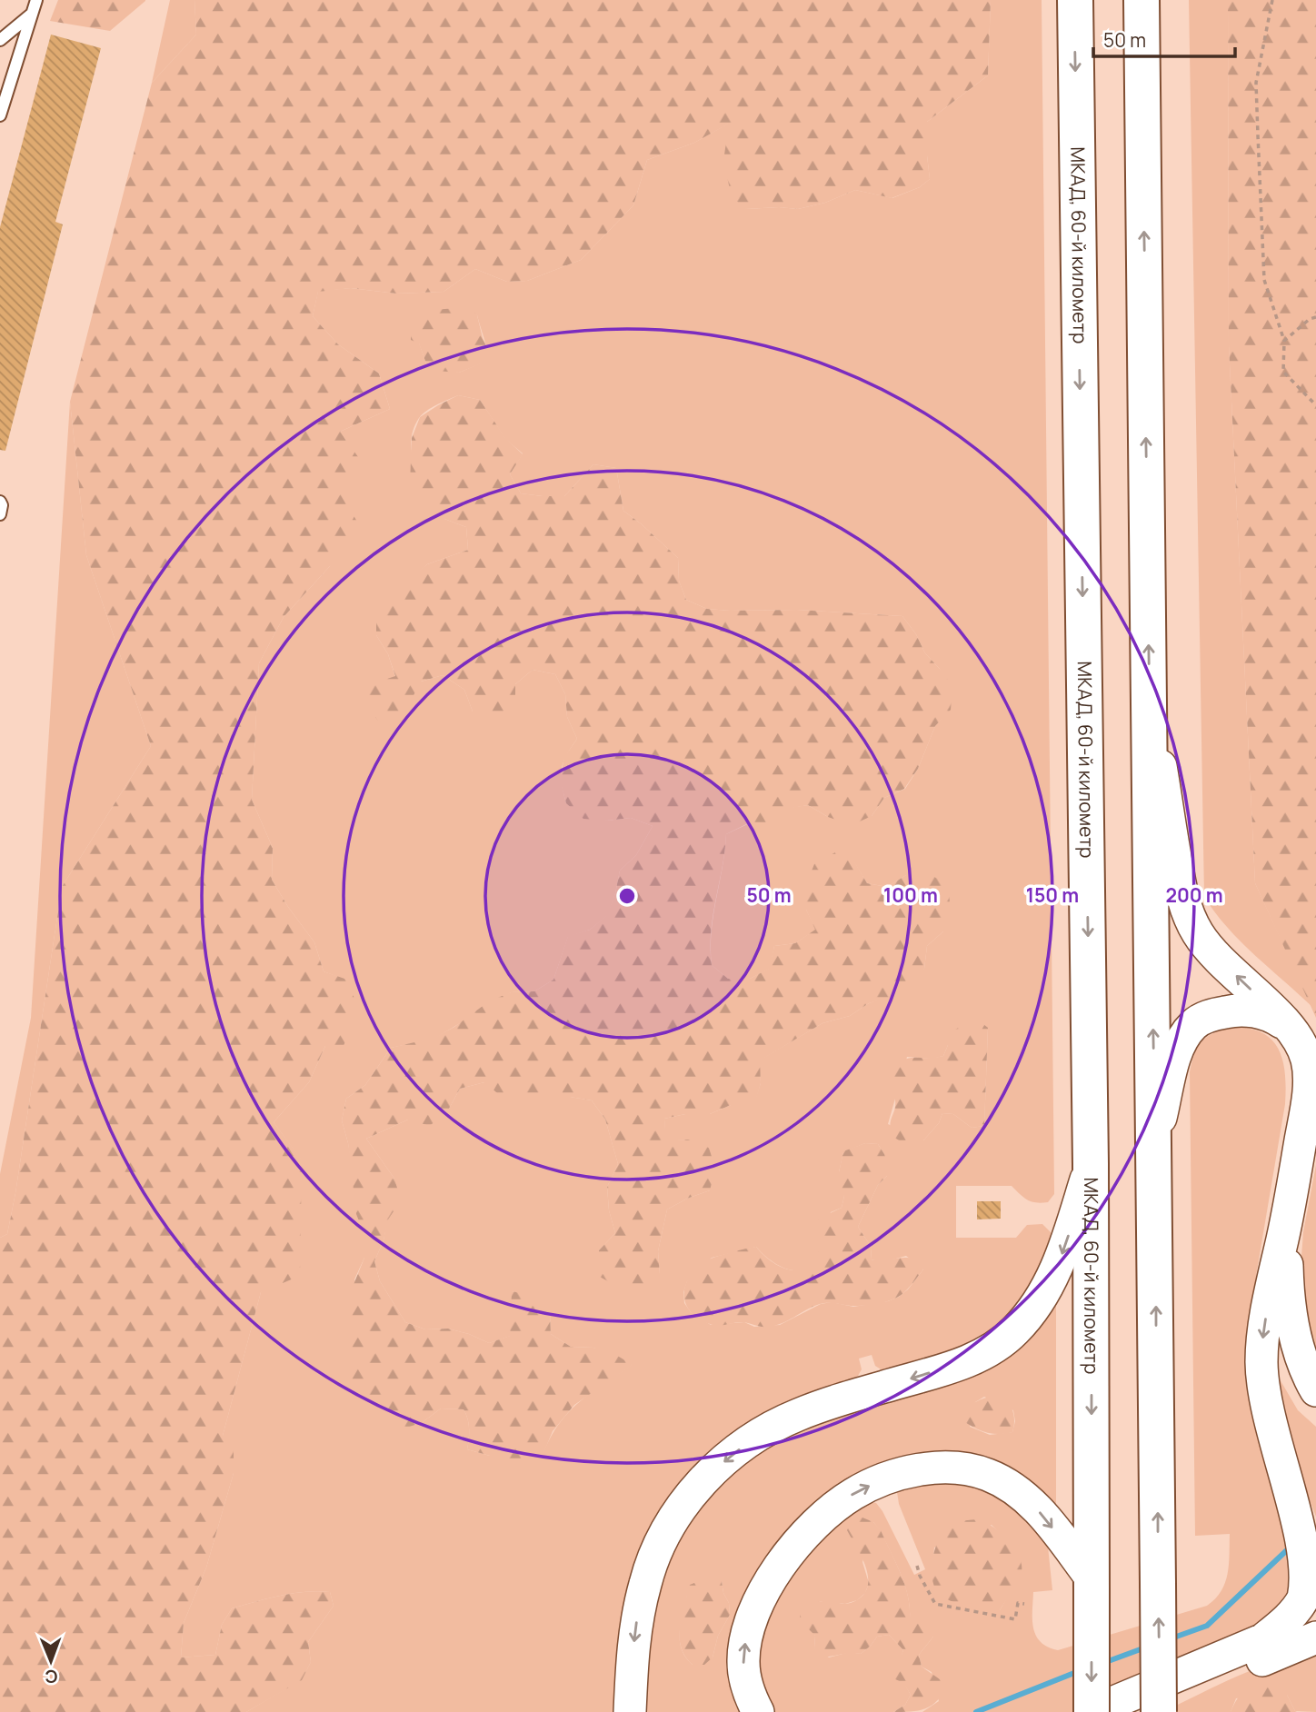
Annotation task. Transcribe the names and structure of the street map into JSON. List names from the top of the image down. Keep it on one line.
{"streets":{"highway":["МКАД, 60-й километр"]},"scale_bar":"50 m","north":"bottom","rings":["50 m","100 m","150 m","200 m"]}
